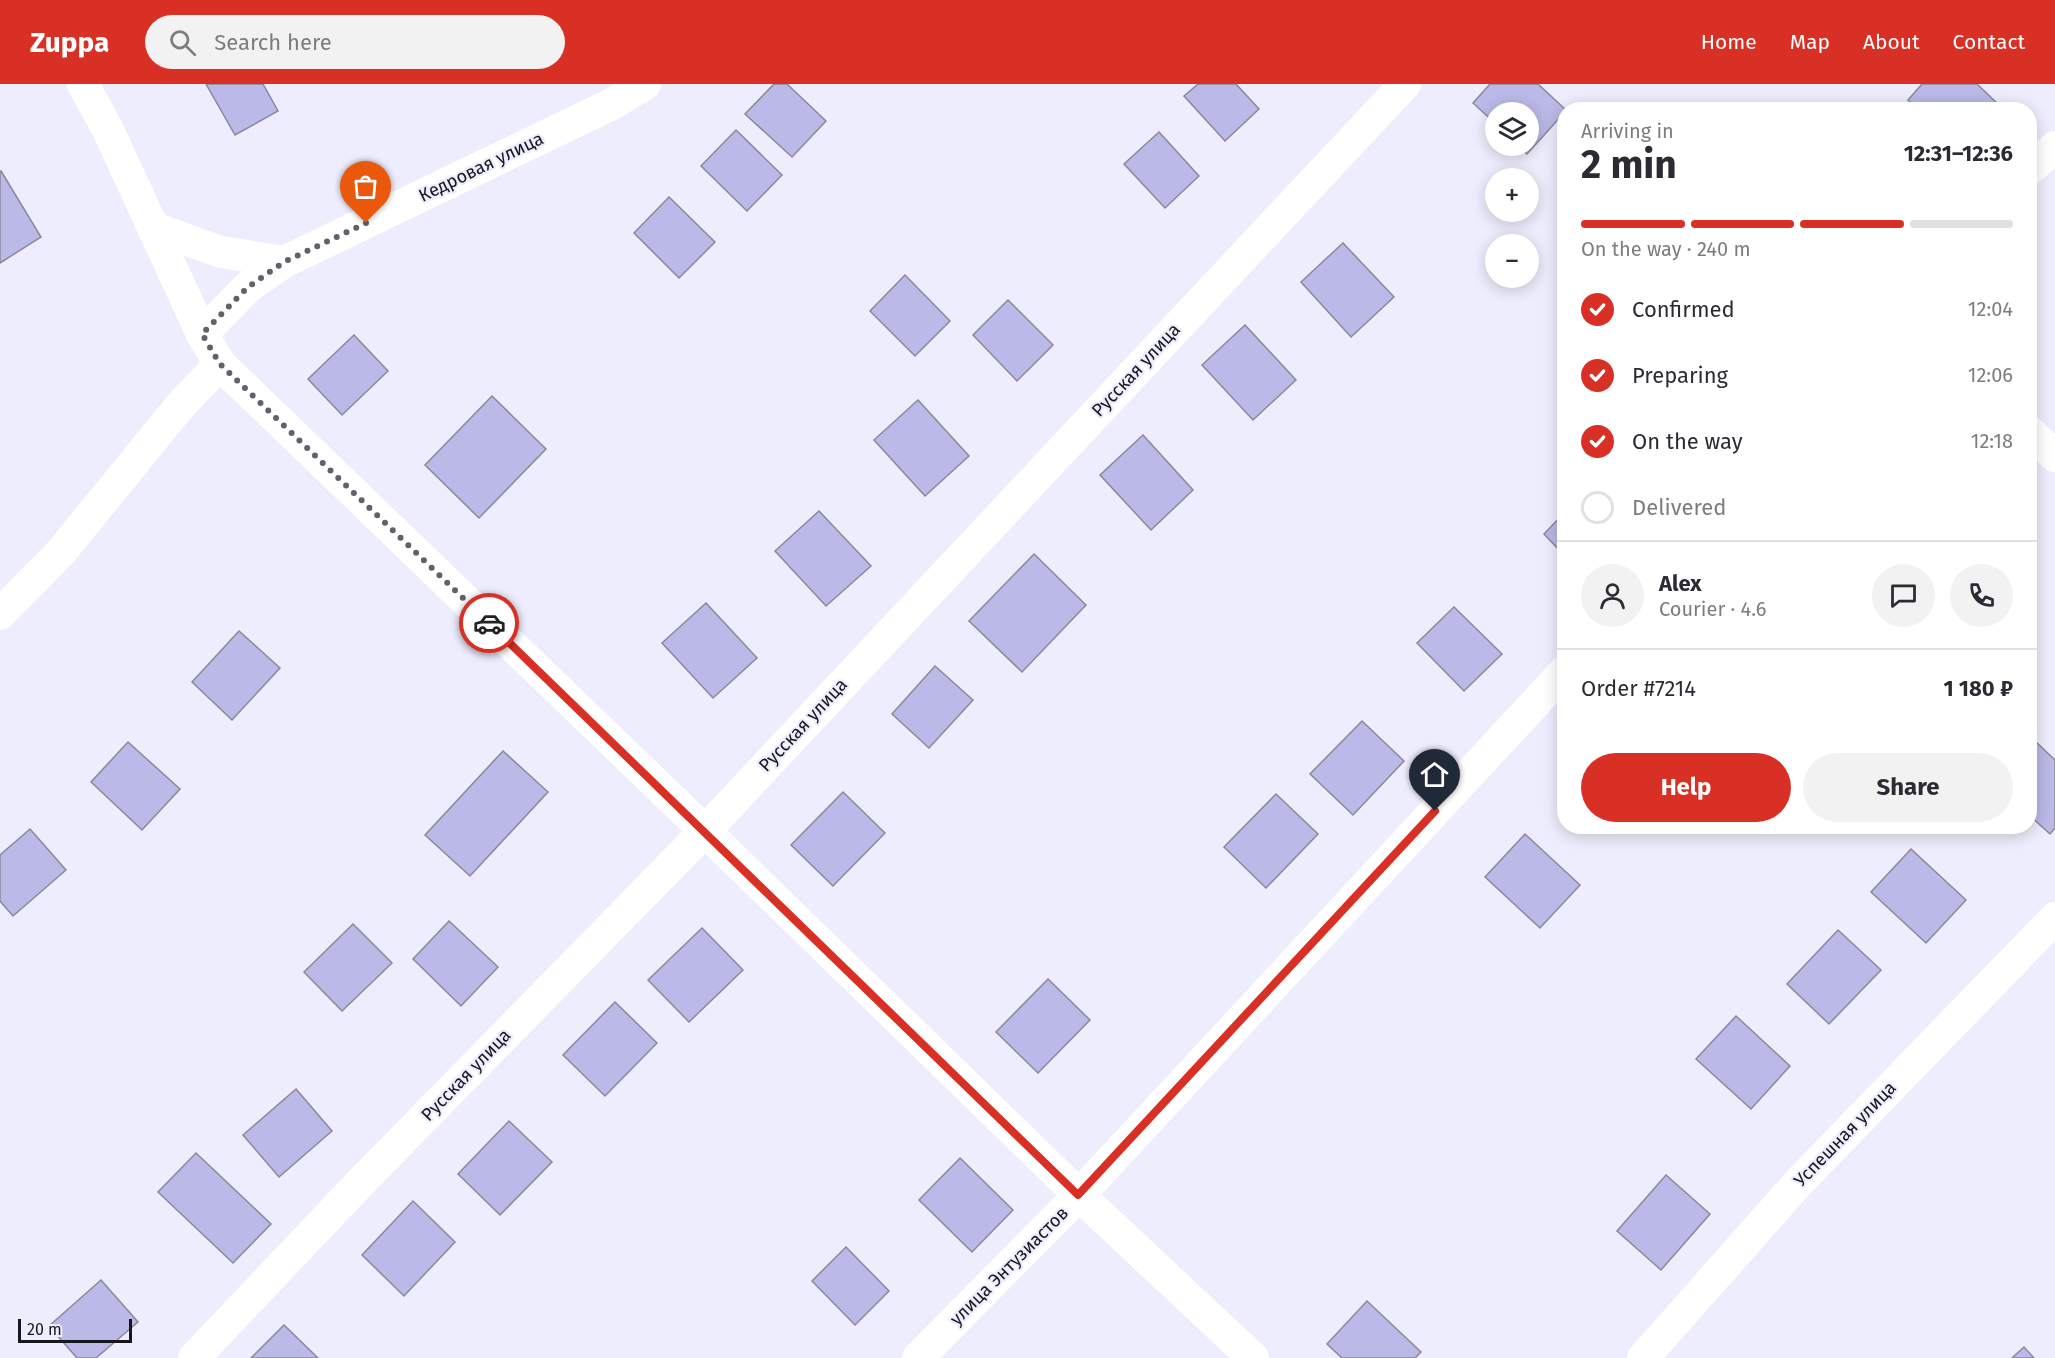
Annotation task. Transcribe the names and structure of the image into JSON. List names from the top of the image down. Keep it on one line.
{"streets":{"street":["Кедровая улица","Русская улица","Успешная улица","улица Энтузиастов"]},"scale_bar":"20 m","page":{"header":"Zuppa","search":"Search here","nav":["Home","Map","About","Contact"],"map_buttons":["+","−"],"heading":["2 min","Arriving in","12:31–12:36"],"panel":["Alex","Courier · 4.6","Order #7214","1 180 ₽"],"bar":"On the way · 240 m","list":[["Confirmed","12:04"],["Preparing","12:06"],["On the way","12:18"],"Delivered"],"buttons":["Help","Share"],"scale":"20 m"}}
